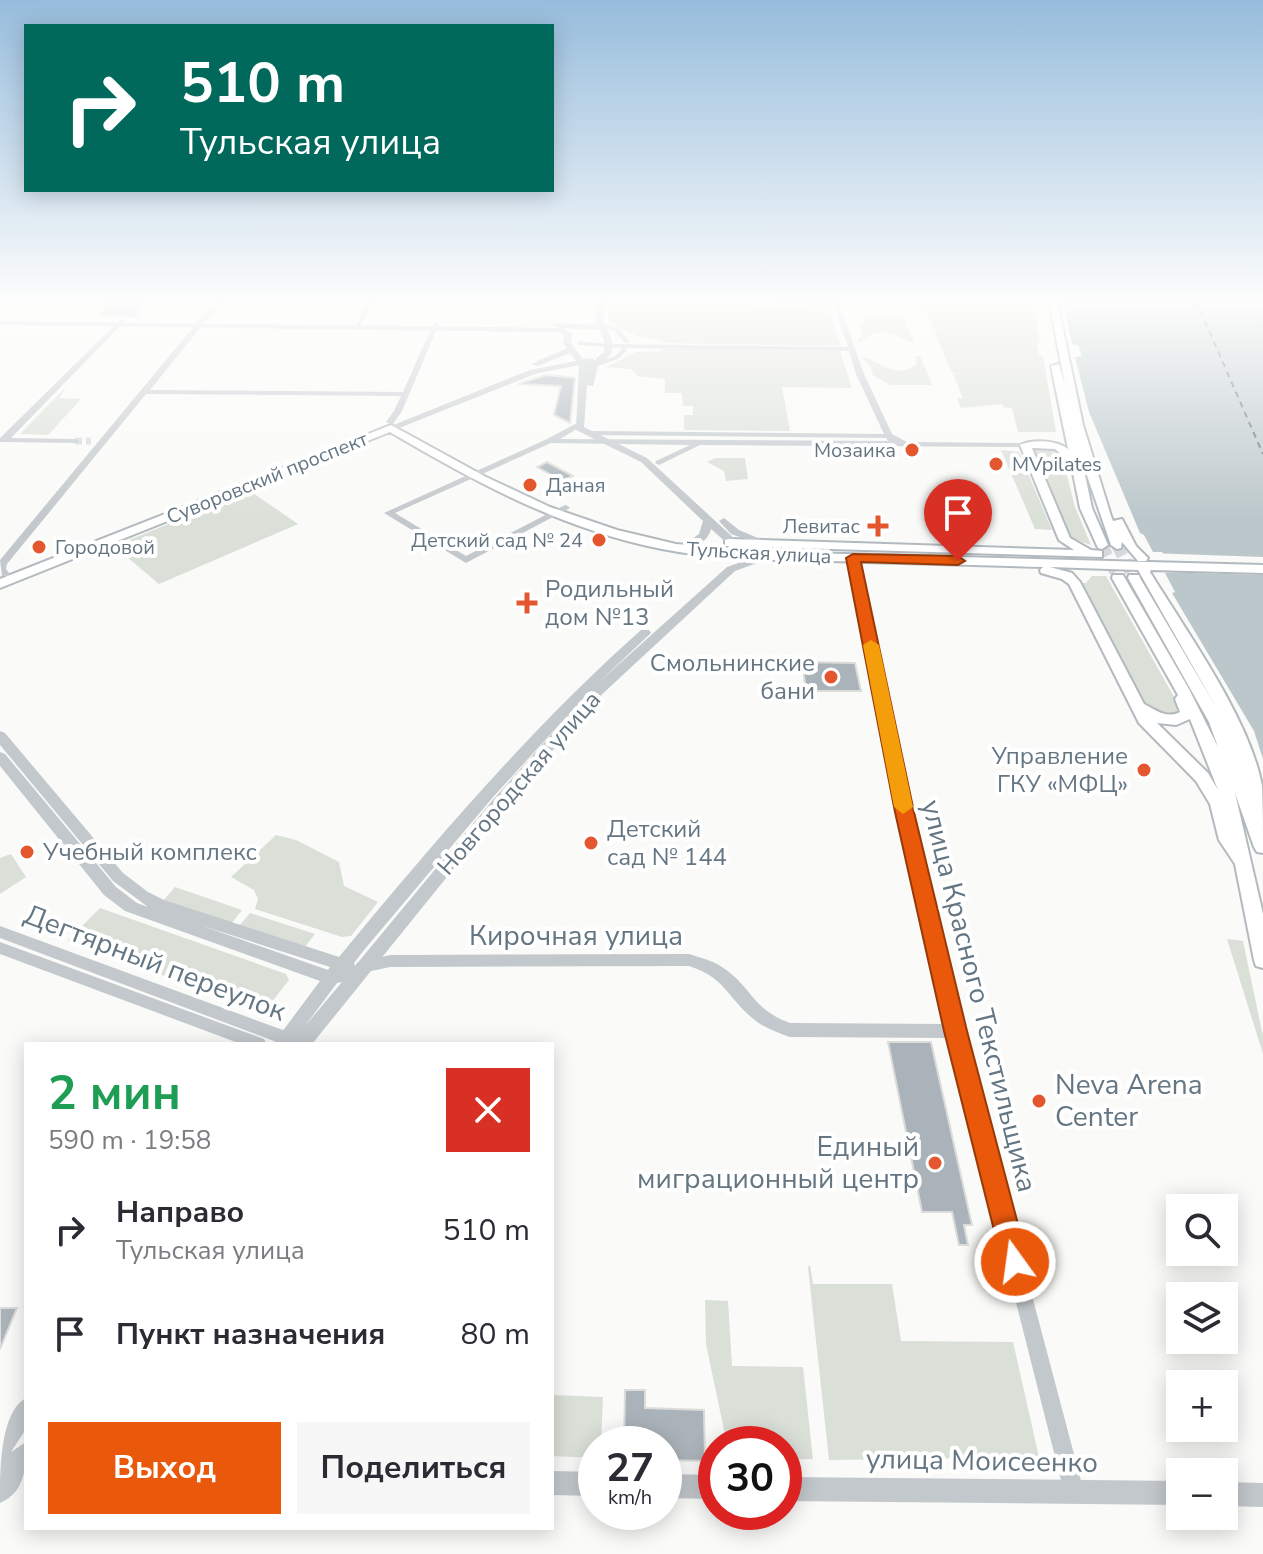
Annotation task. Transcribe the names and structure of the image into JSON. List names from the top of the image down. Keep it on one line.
{"streets":{"main road":["Суворовский проспект","Тульская улица"],"street":["Новгородская улица","Кирочная улица","Дегтярный переулок","улица Красного Текстильщика","улица Моисеенко"]},"crossings":[["Суворовский проспект","Тульская улица"],["Тульская улица","Новгородская улица"],["Тульская улица","улица Красного Текстильщика"],["Новгородская улица","Кирочная улица"],["Новгородская улица","Дегтярный переулок"],["Кирочная улица","улица Красного Текстильщика"],["улица Красного Текстильщика","улица Моисеенко"]],"places":{"other":["Мозаика","MVpilates","Даная","Детский сад № 24","Городовой","Смольнинские бани","Управление ГКУ «МФЦ»","Детский сад № 144","Учебный комплекс","Neva Arena Center","Единый миграционный центр"],"health":["Левитас","Родильный дом №13"]},"page":{"turn":["510 m","Тульская улица"],"heading":["2 мин","590 m · 19:58"],"list":[{"name":"Направо","note":"Тульская улица","value":"510 m"},{"name":"Пункт назначения","value":"80 m"}],"map_buttons":["+","−"],"buttons":["Выход","Поделиться"],"speed":"27 km/h","limit":"30"}}
